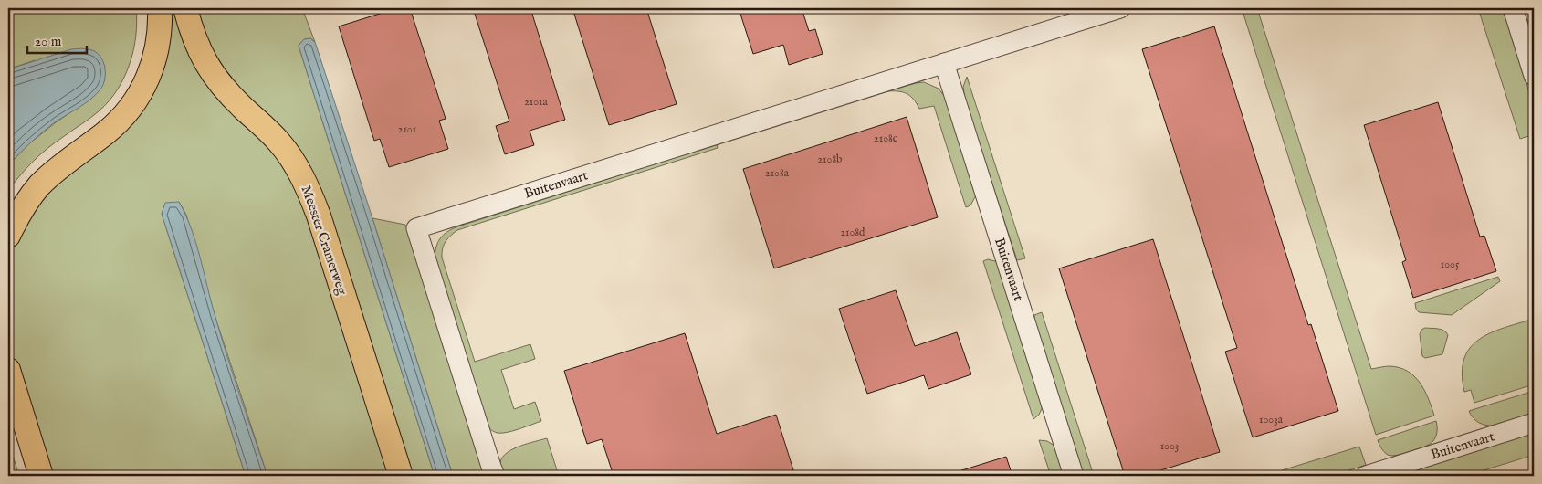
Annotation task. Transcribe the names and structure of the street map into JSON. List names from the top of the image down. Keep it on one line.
{"streets":{"main road":["Meester Cramerweg"],"street":["Buitenvaart"]},"house_numbers":["2101a","2101","2108c","2108b","2108a","2108d","1005","1003a","1003"],"scale_bar":"20 m"}
